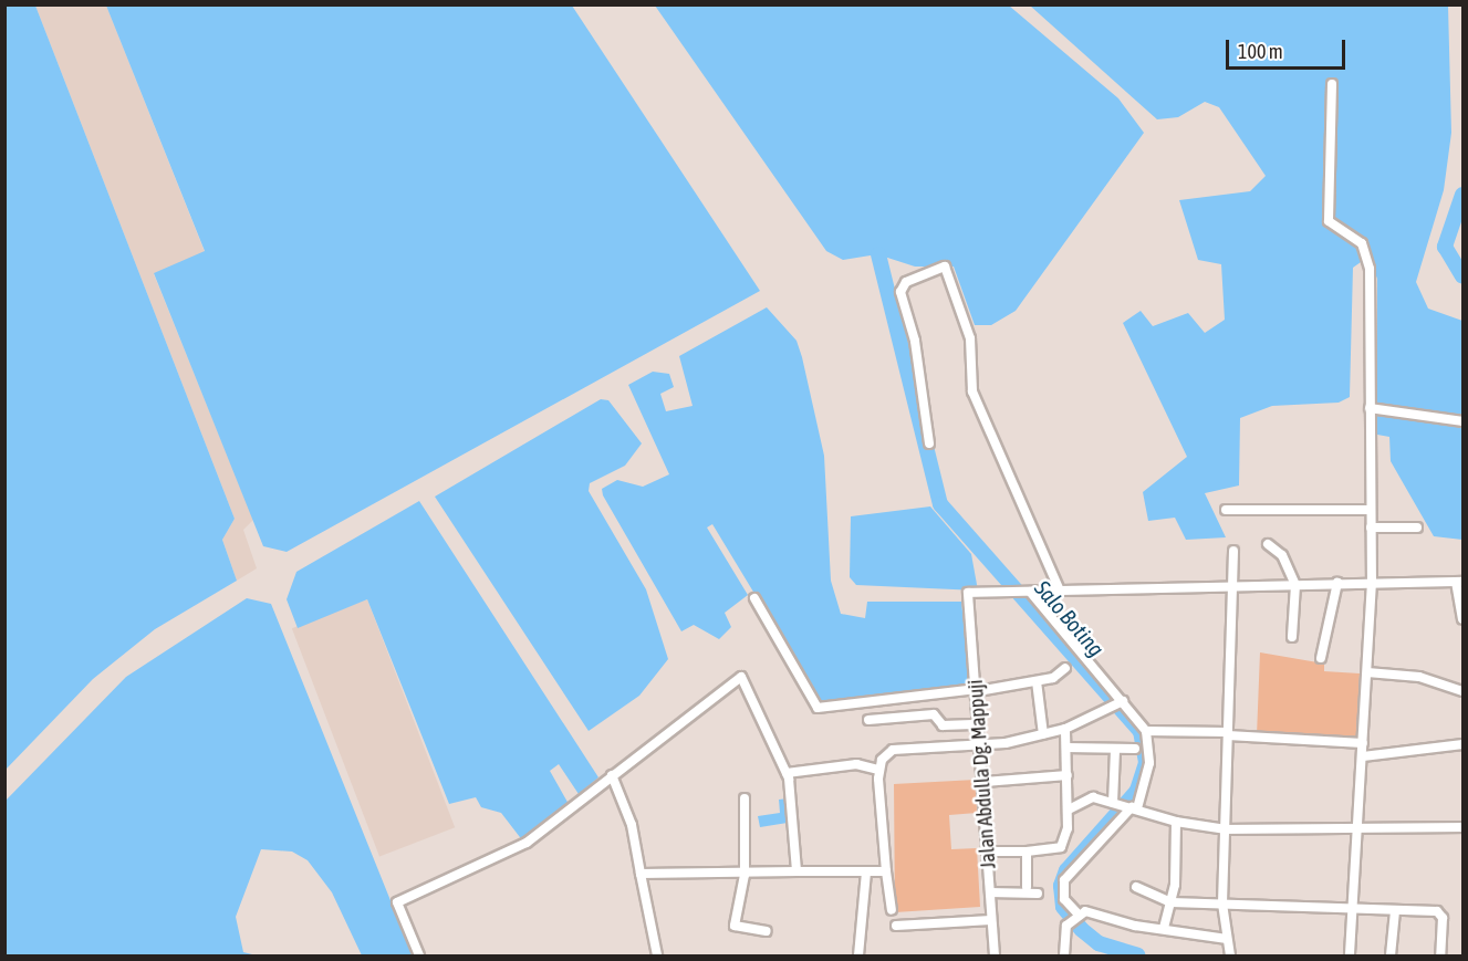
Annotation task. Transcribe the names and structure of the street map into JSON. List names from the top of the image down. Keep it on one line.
{"streets":{"street":["Jalan Abdulla Dg. Mappuji"]},"water":["Salo Boting"],"scale_bar":"100 m"}
